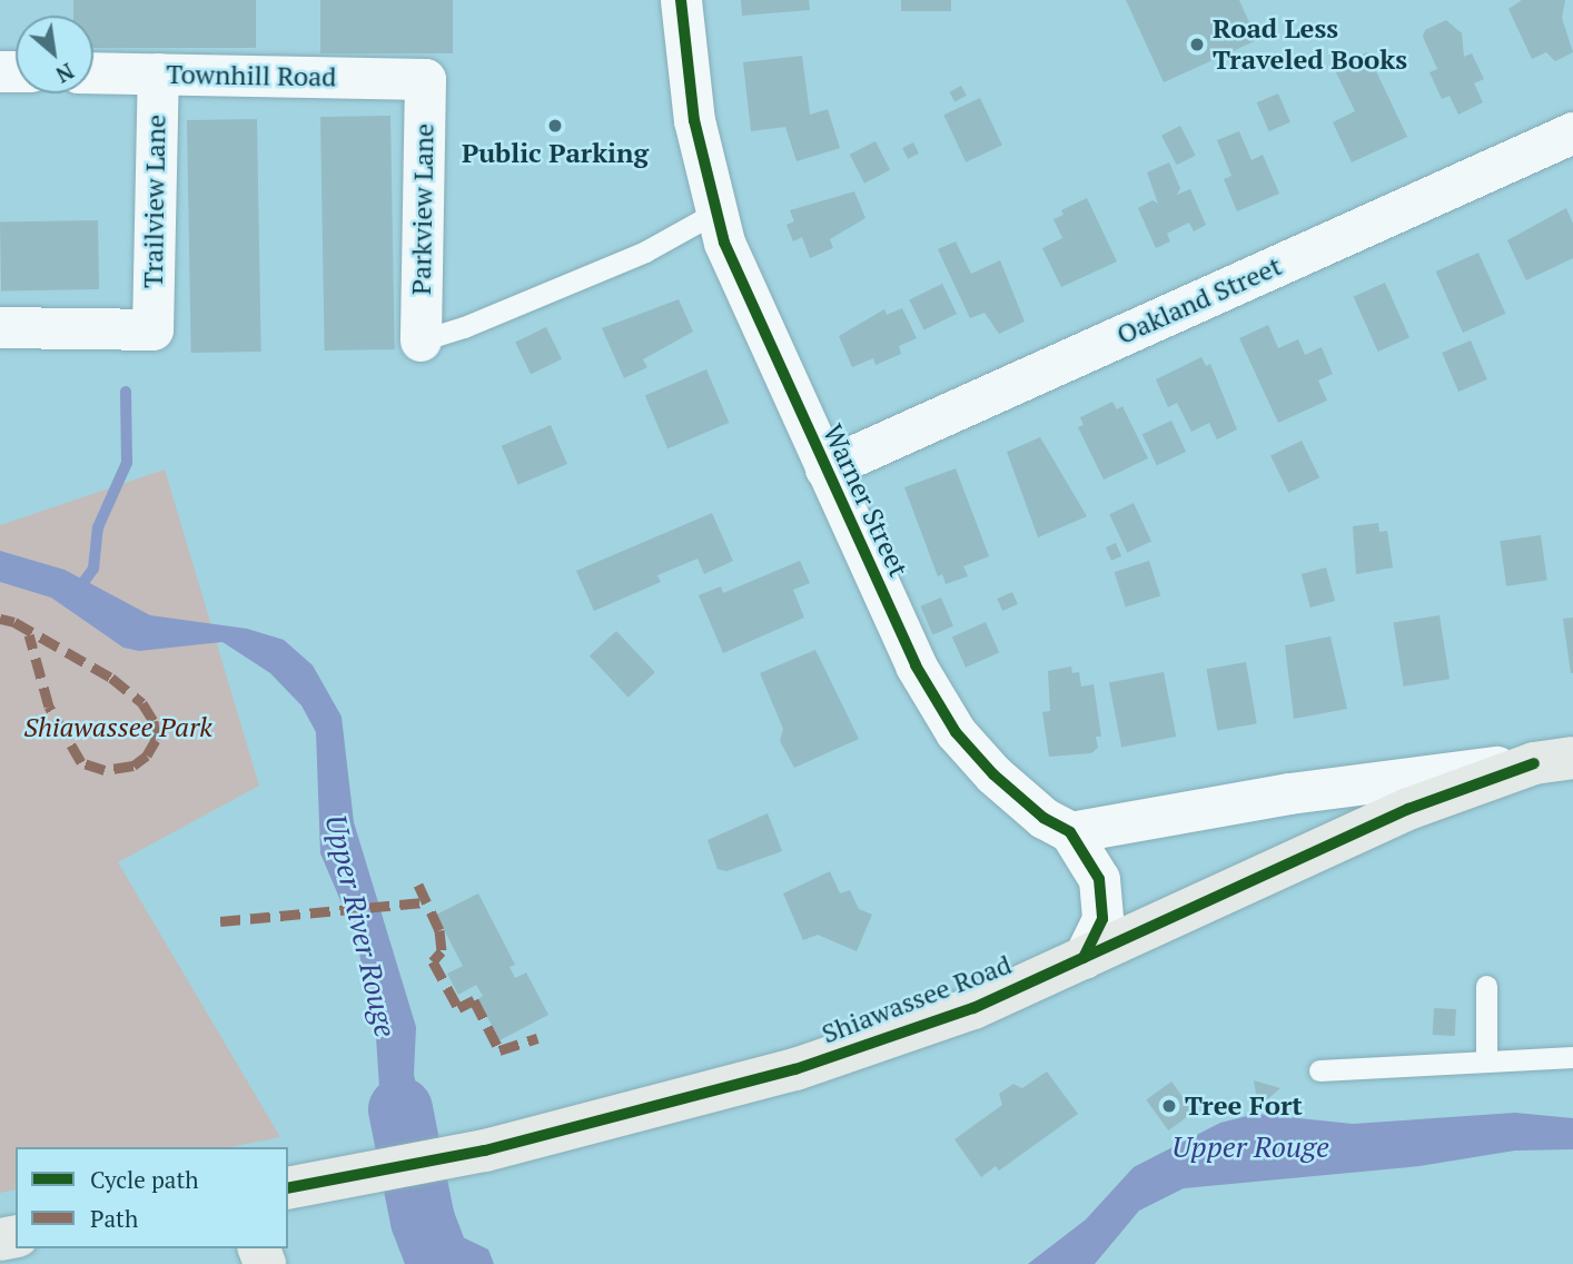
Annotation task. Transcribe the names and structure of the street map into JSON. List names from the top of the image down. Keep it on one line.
{"streets":{"street":["Townhill Road","Trailview Lane","Parkview Lane","Oakland Street","Warner Street","Shiawassee Road"]},"crossings":[["Townhill Road","Trailview Lane"],["Townhill Road","Parkview Lane"],["Oakland Street","Warner Street"],["Warner Street","Shiawassee Road"]],"water":["Upper River Rouge","Upper Rouge"],"parks":["Shiawassee Park"],"places":["Road Less Traveled Books","Public Parking","Tree Fort"],"legend":["Cycle path","Path"],"north":"bottom right"}
